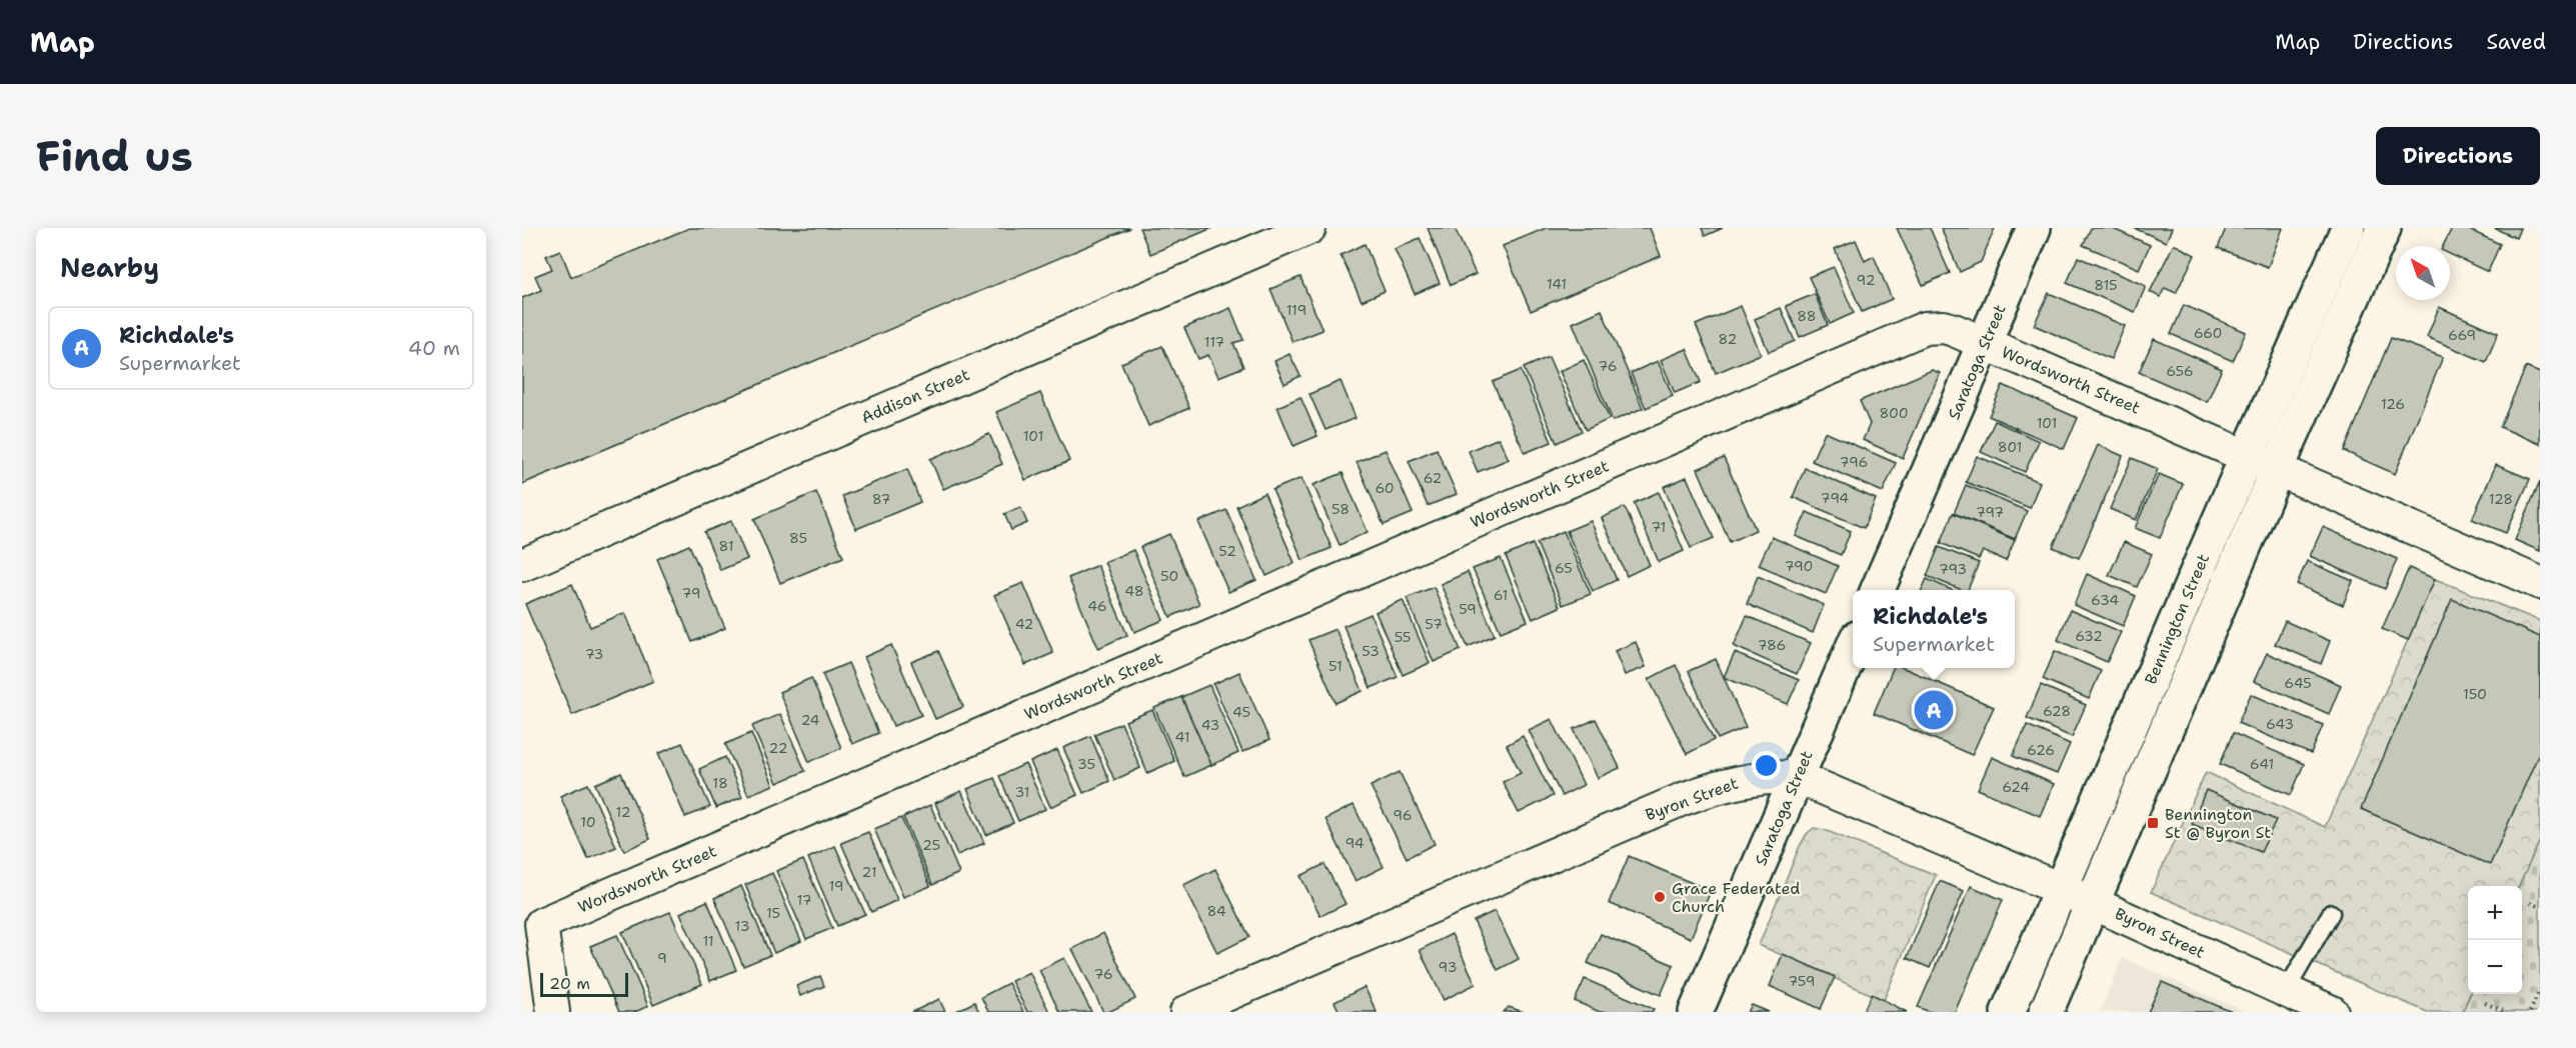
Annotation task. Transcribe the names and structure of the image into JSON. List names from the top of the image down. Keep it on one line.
{"streets":{"main road":["Saratoga Street","Bennington Street"],"street":["Wordsworth Street","Addison Street","Byron Street"]},"crossings":[["Saratoga Street","Wordsworth Street"],["Saratoga Street","Byron Street"],["Wordsworth Street","Bennington Street"],["Bennington Street","Byron Street"]],"places":{"transit":["Bennington St @ Byron St"],"other":["Grace Federated Church"]},"house_numbers":["92","141","815","119","88","660","669","82","117","76","656","126","800","101","101","801","796","62","60","794","87","128","58","797","71","85","81","52","790","65","793","50","48","79","61","634","46","59","42","57","632","55","786","53","73","51","645","150","628","45","24","643","43","41","22","626","35","641","18","624","31","12","96","10","94","25","21","19","17","84","15","13","11","9","93","76","759"],"scale_bar":"20 m","north":"top left","page":{"header":"Map","nav":["Map","Directions","Saved"],"buttons":"Directions","title":"Find us","heading":"Nearby","list":[{"mark":"A","name":"Richdale's","note":"Supermarket","value":"40 m"}],"popup":["Richdale's","Supermarket"],"pins":"A","map_buttons":["+","−"],"scale":"20 m"}}
